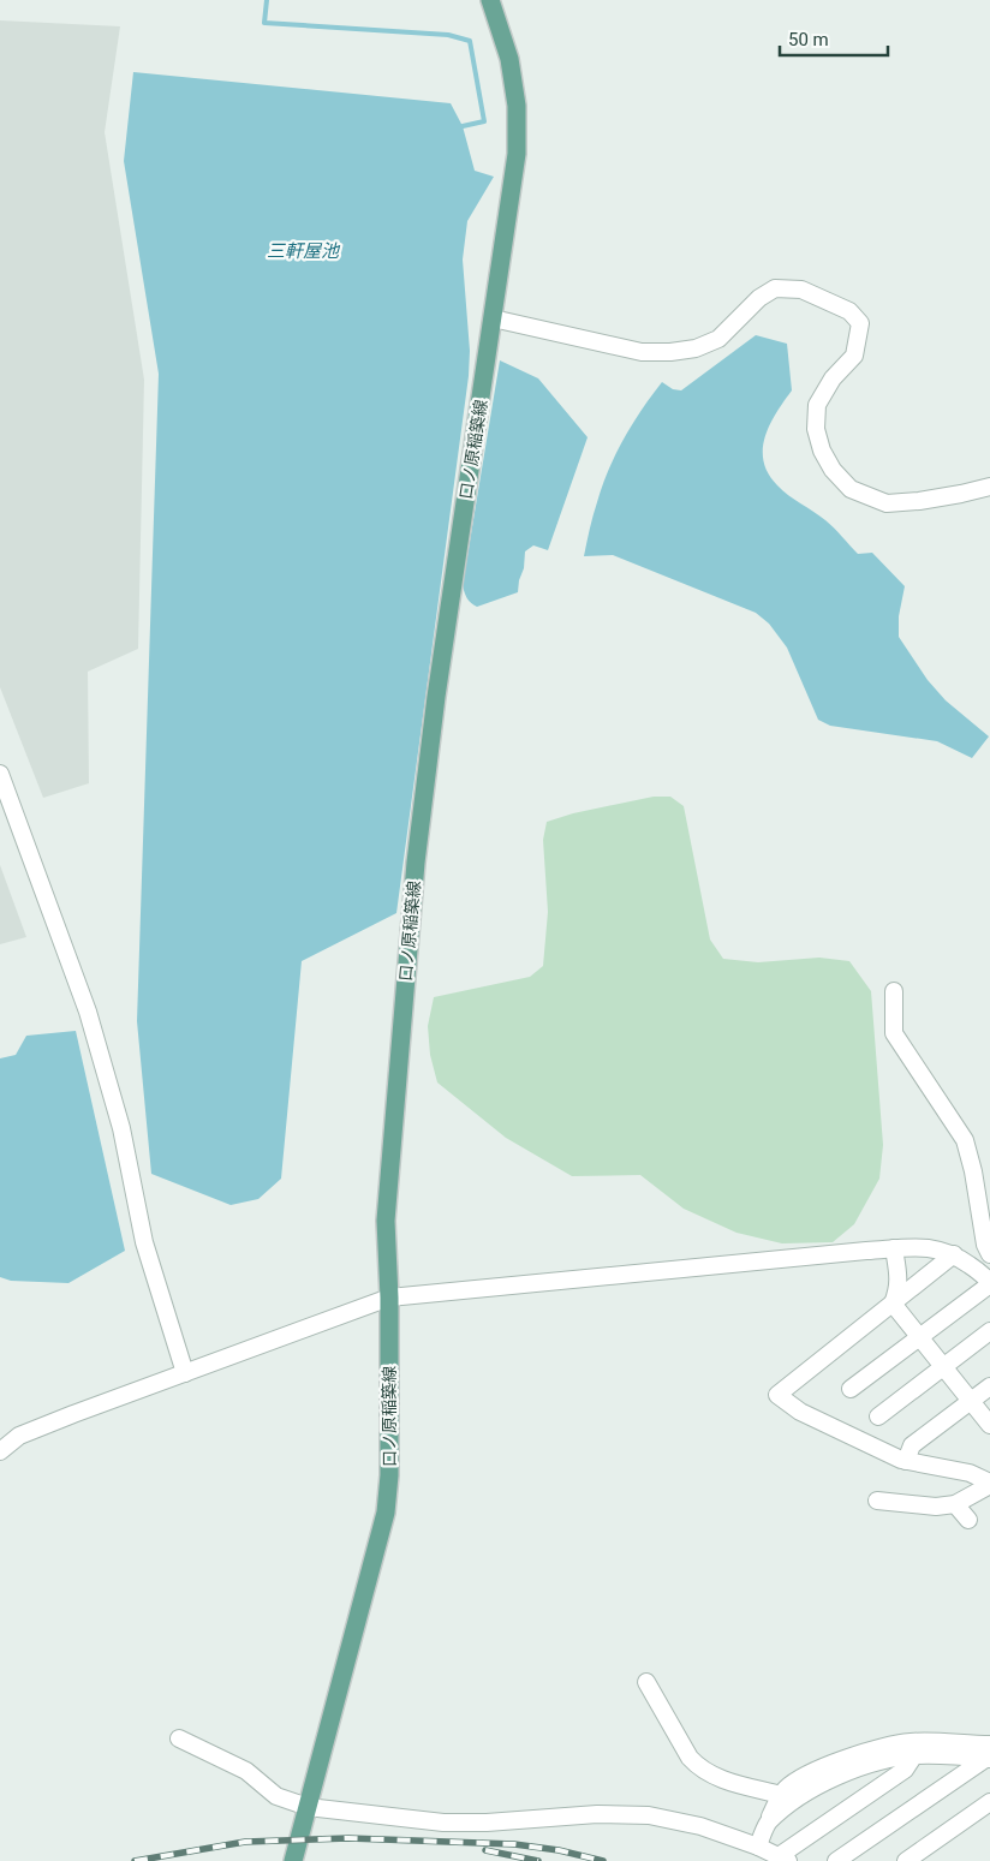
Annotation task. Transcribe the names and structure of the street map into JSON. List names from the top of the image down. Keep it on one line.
{"streets":{"main road":["口ノ原稲築線"]},"water":["三軒屋池"],"scale_bar":"50 m"}
